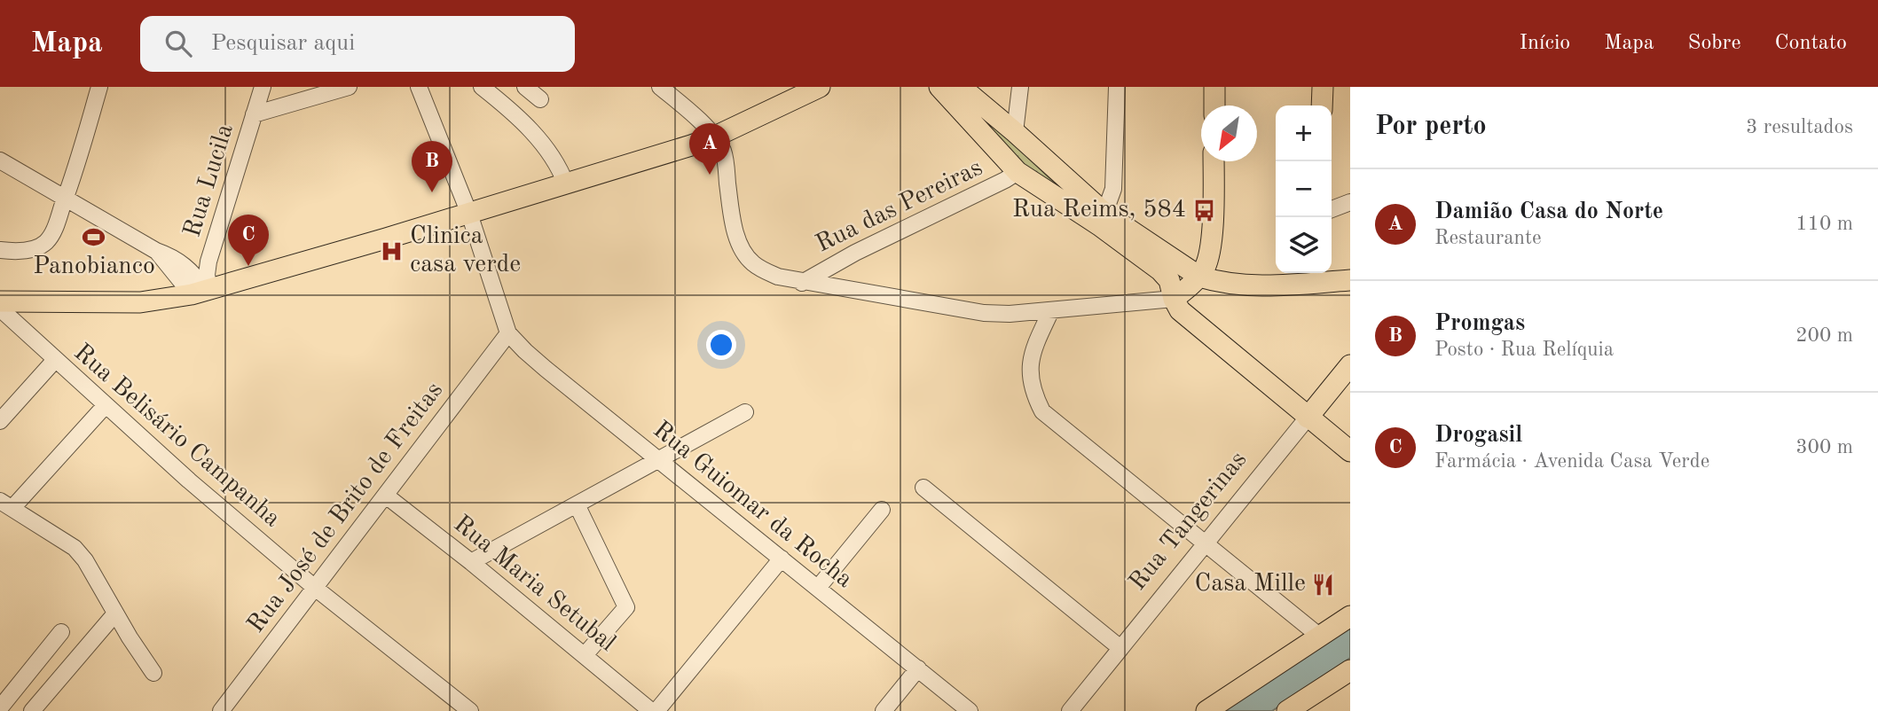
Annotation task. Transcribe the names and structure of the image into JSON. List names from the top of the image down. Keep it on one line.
{"streets":{"main road":["Rua Tangerinas"],"street":["Rua Lucila","Rua das Pereiras","Rua Belisário Campanha","Rua Guiomar da Rocha","Rua José de Brito de Freitas","Rua Maria Setubal"]},"crossings":[["Rua Belisário Campanha","Rua José de Brito de Freitas"],["Rua Guiomar da Rocha","Rua José de Brito de Freitas"],["Rua José de Brito de Freitas","Rua Maria Setubal"]],"places":{"bus stop":["Rua Reims, 584"],"sports":["Panobianco"],"hospital":["Clinica casa verde"],"restaurant":["Casa Mille"]},"north":"bottom left","page":{"header":"Mapa","search":"Pesquisar aqui","nav":["Início","Mapa","Sobre","Contato"],"heading":["Por perto","3 resultados"],"map_buttons":["+","−"],"pins":["A","B","C"],"list":[{"mark":"A","name":"Damião Casa do Norte","note":"Restaurante","value":"110 m"},{"mark":"B","name":"Promgas","note":"Posto · Rua Relíquia","value":"200 m"},{"mark":"C","name":"Drogasil","note":"Farmácia · Avenida Casa Verde","value":"300 m"}]}}
